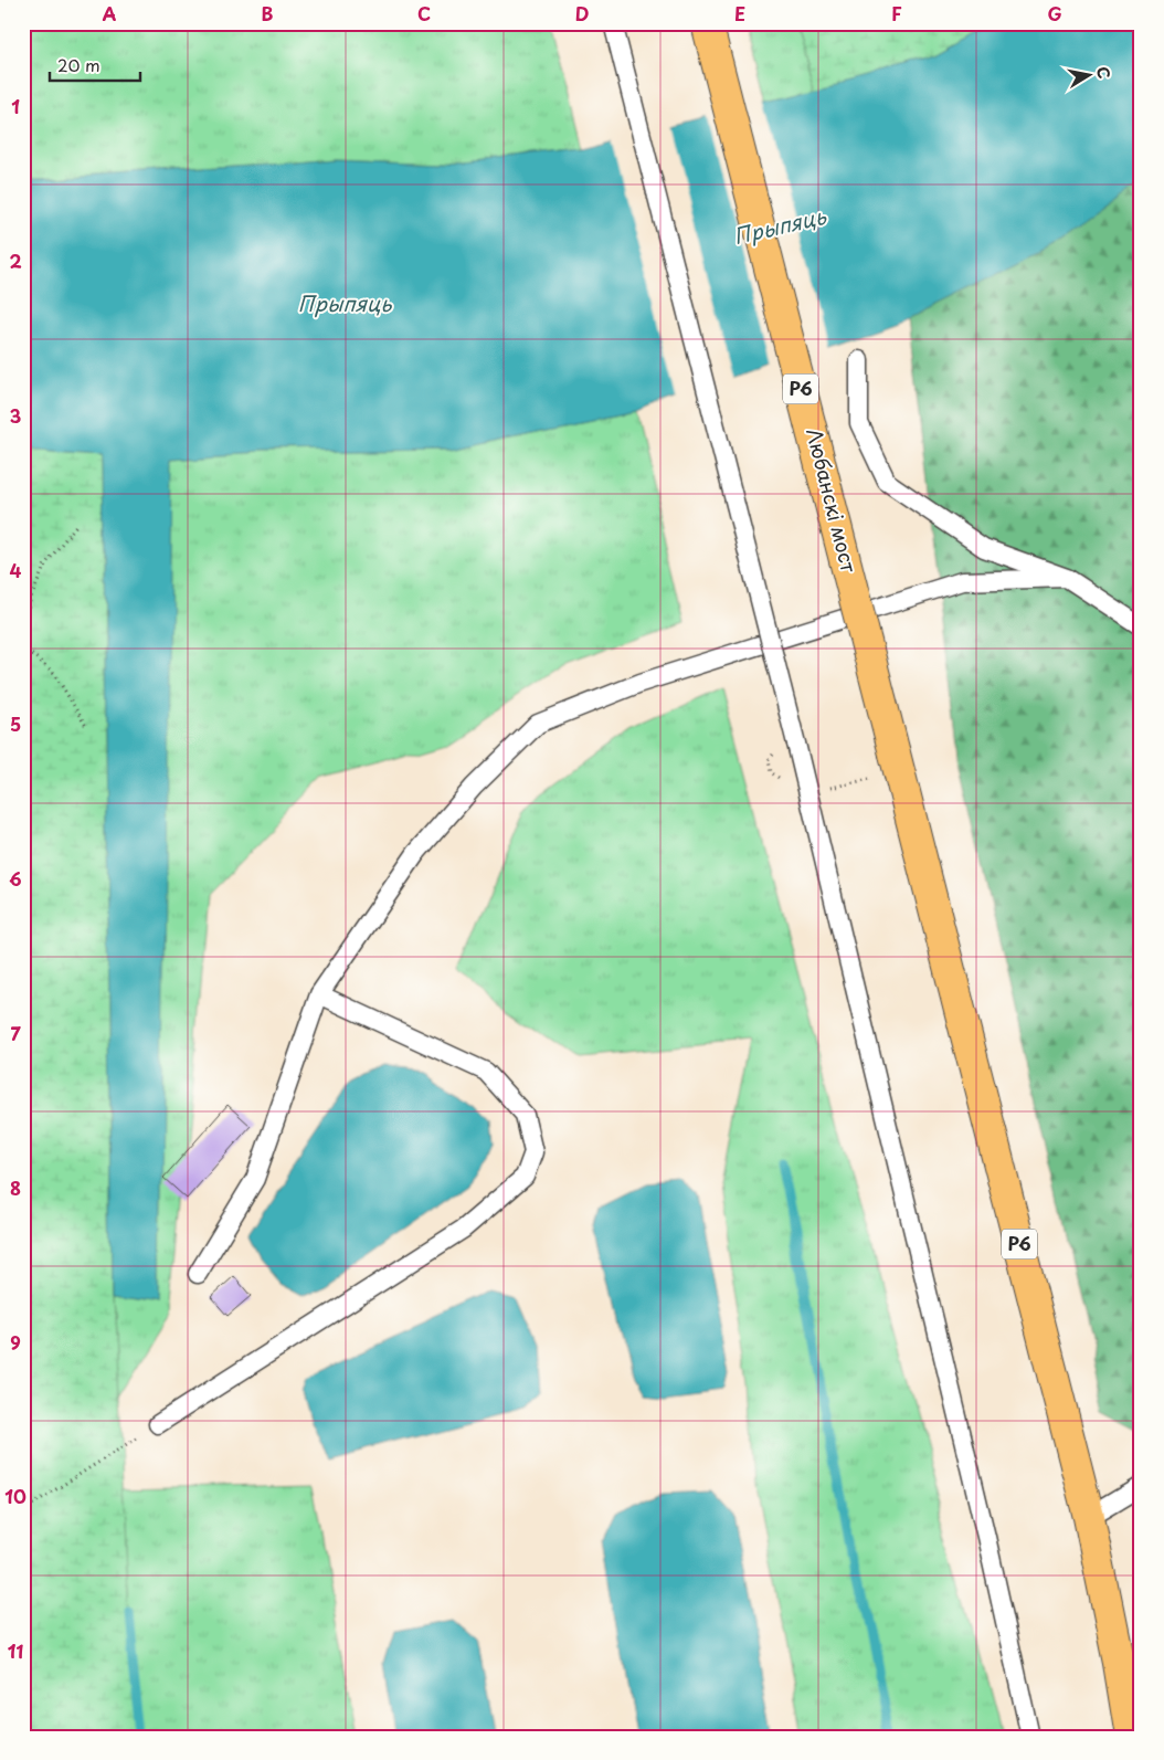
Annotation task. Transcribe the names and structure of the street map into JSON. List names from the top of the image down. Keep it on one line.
{"streets":{"main road":["Р6","Любанскі мост"]},"crossings":[["Р6","Любанскі мост"]],"water":["Прыпяць"],"scale_bar":"20 m","north":"right","grid":{"columns":["A","B","C","D","E","F","G"],"rows":["1","2","3","4","5","6","7","8","9","10","11"]}}
